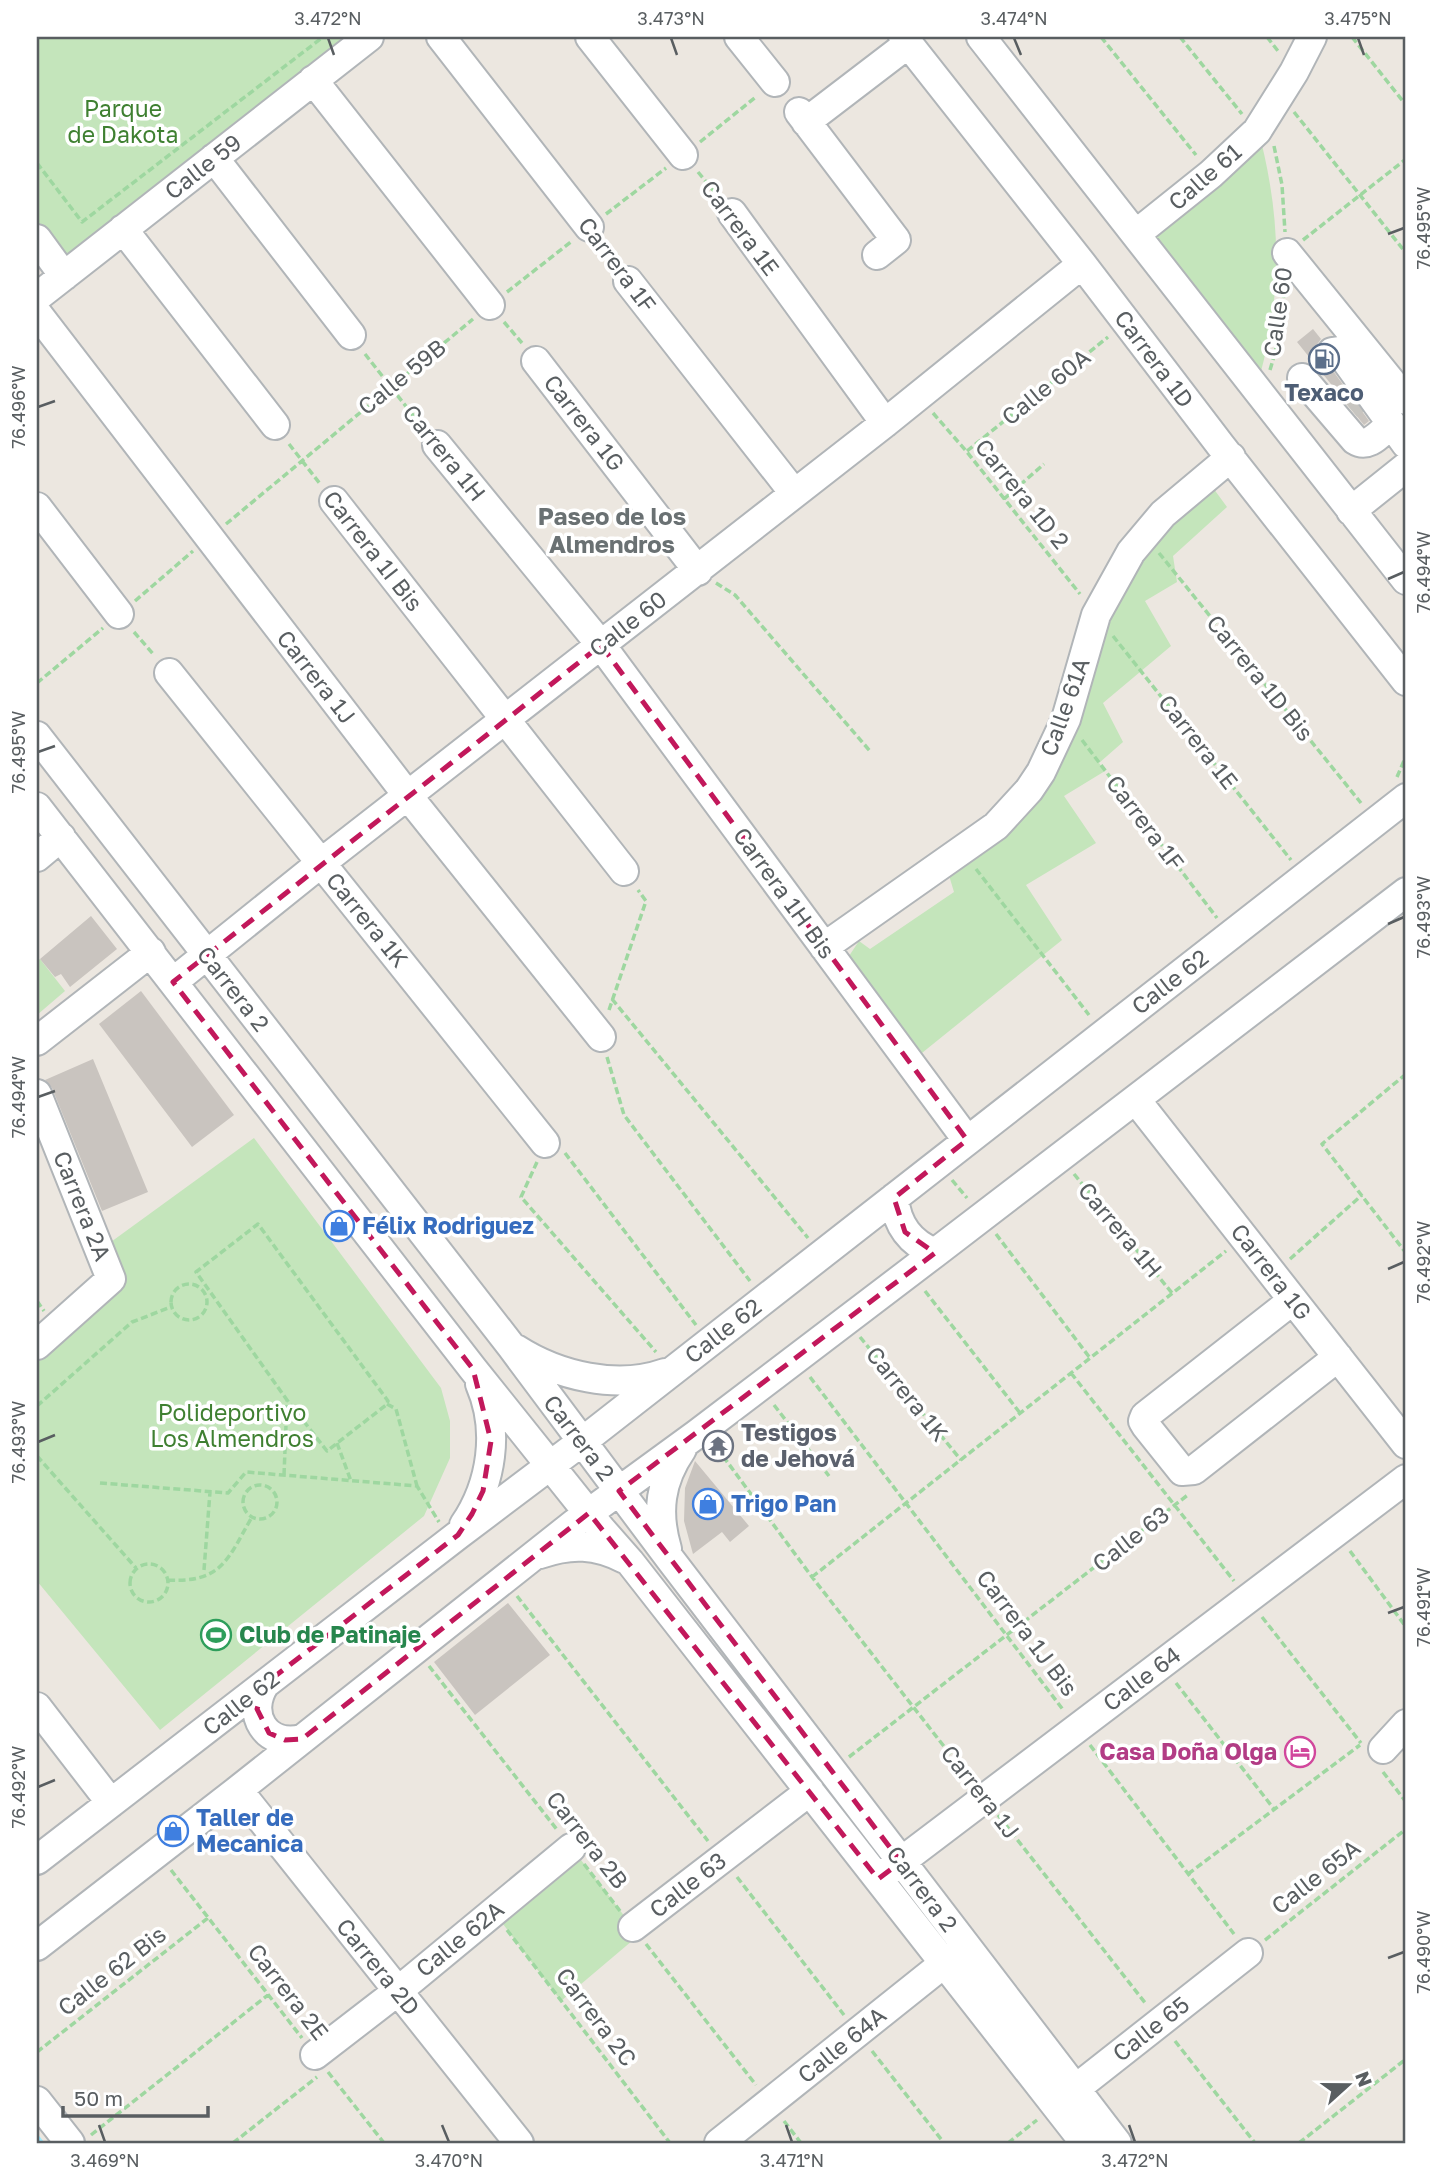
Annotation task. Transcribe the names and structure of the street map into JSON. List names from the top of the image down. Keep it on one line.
{"streets":{"street":["Calle 59","Calle 61","Carrera 1E","Carrera 1F","Calle 60","Carrera 1D","Carrera 1G","Carrera 1H","Carrera 1I Bis","Carrera 1J","Calle 61A","Carrera 1H Bis","Carrera 1K","Calle 62","Carrera 2","Carrera 2A","Calle 63","Calle 64","Calle 62A","Carrera 2D","Calle 65","Calle 64A"],"path":["Calle 59B","Calle 60A","Carrera 1D 2","Carrera 1D Bis","Carrera 1J Bis","Carrera 2B","Calle 65A","Calle 62 Bis","Carrera 2E","Carrera 2C"]},"crossings":[["Calle 61","Calle 60"],["Carrera 1E","Calle 60"],["Carrera 1E","Calle 59B"],["Carrera 1E","Carrera 1D 2"],["Carrera 1E","Calle 61A"],["Carrera 1F","Calle 60"],["Carrera 1F","Calle 59B"],["Carrera 1F","Calle 61A"],["Calle 60","Carrera 1D"],["Calle 60","Carrera 1G"],["Calle 60","Carrera 1H"],["Calle 60","Carrera 1D 2"],["Calle 60","Carrera 1I Bis"],["Calle 60","Carrera 1J"],["Calle 60","Carrera 1H Bis"],["Calle 60","Carrera 1K"],["Calle 60","Carrera 2"],["Carrera 1D","Calle 60A"],["Carrera 1D","Calle 61A"],["Calle 59B","Carrera 1G"],["Calle 59B","Carrera 1H"],["Calle 59B","Carrera 1I Bis"],["Calle 59B","Carrera 1J"],["Calle 60A","Carrera 1D 2"],["Carrera 1H","Carrera 1H Bis"],["Carrera 1D 2","Calle 61A"],["Carrera 1J","Calle 63"],["Carrera 1J","Calle 64"],["Carrera 1J","Calle 65"],["Carrera 1D Bis","Calle 61A"],["Carrera 1D Bis","Calle 62"],["Calle 61A","Carrera 1H Bis"],["Carrera 1H Bis","Calle 62"],["Calle 62","Carrera 2"],["Carrera 2","Calle 63"],["Carrera 2","Calle 64"],["Carrera 2","Calle 65"],["Carrera 2","Calle 64A"],["Calle 63","Carrera 1J Bis"],["Calle 63","Carrera 2B"],["Carrera 1J Bis","Calle 64"],["Carrera 1J Bis","Calle 65A"],["Carrera 1J Bis","Calle 65"],["Carrera 2B","Calle 62A"],["Carrera 2B","Calle 64A"],["Calle 65A","Calle 65"],["Calle 62A","Carrera 2D"],["Calle 62A","Carrera 2E"],["Calle 62A","Carrera 2C"],["Calle 62 Bis","Carrera 2E"]],"districts":["Paseo de los Almendros"],"parks":["Parque de Dakota","Polideportivo Los Almendros"],"places":{"fuel station":["Texaco"],"shop":["Félix Rodriguez","Trigo Pan","Taller de Mecanica"],"temple":["Testigos de Jehová"],"sports":["Club de Patinaje"],"hotel":["Casa Doña Olga"]},"scale_bar":"50 m","north":"right","coordinates":["3.472°N","3.473°N","3.474°N","3.475°N","76.495°W","76.496°W","76.494°W","76.493°W","76.492°W","76.491°W","76.490°W","3.469°N","3.470°N","3.471°N"]}
